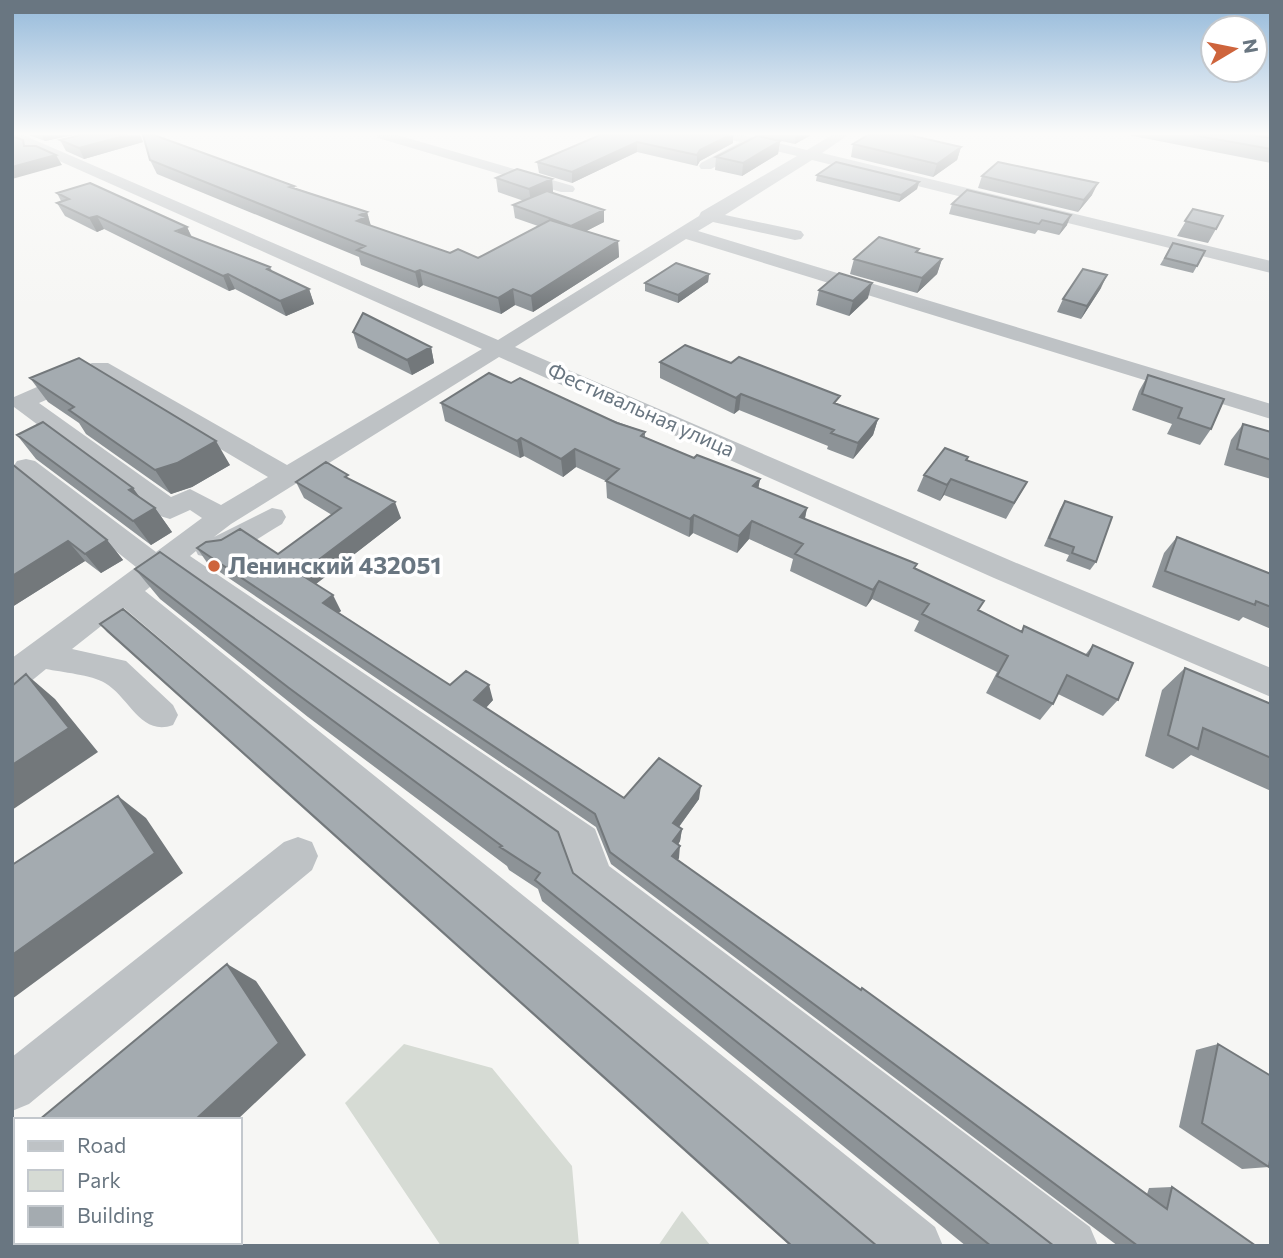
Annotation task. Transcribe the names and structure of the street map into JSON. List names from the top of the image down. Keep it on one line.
{"streets":{"street":["Фестивальная улица"]},"places":["Ленинский 432051"],"legend":["Road","Park","Building"],"north":"right"}
